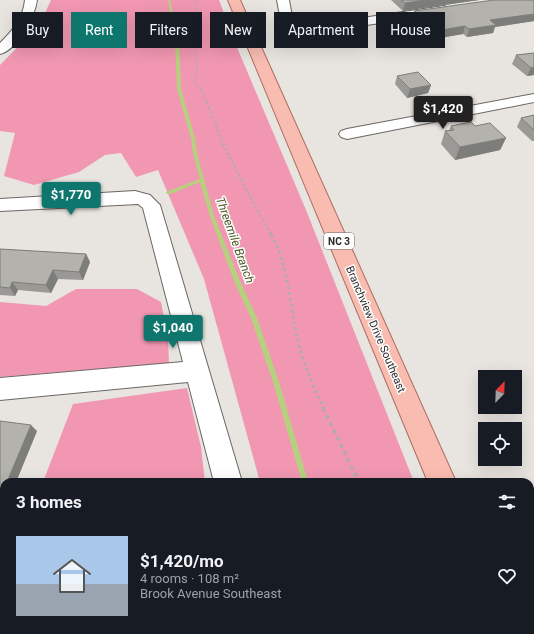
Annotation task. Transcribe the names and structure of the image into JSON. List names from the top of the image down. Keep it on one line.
{"streets":{"main road":["NC 3","Branchview Drive Southeast"]},"water":["Threemile Branch"],"north":"top right","page":{"chip":["Buy","Rent","Filters","New","Apartment","House"],"price":["$1,420","$1,770","$1,040"],"heading":"3 homes","list":[{"name":"$1,420/mo","note":"4 rooms · 108 m² · Brook Avenue Southeast"}]}}
